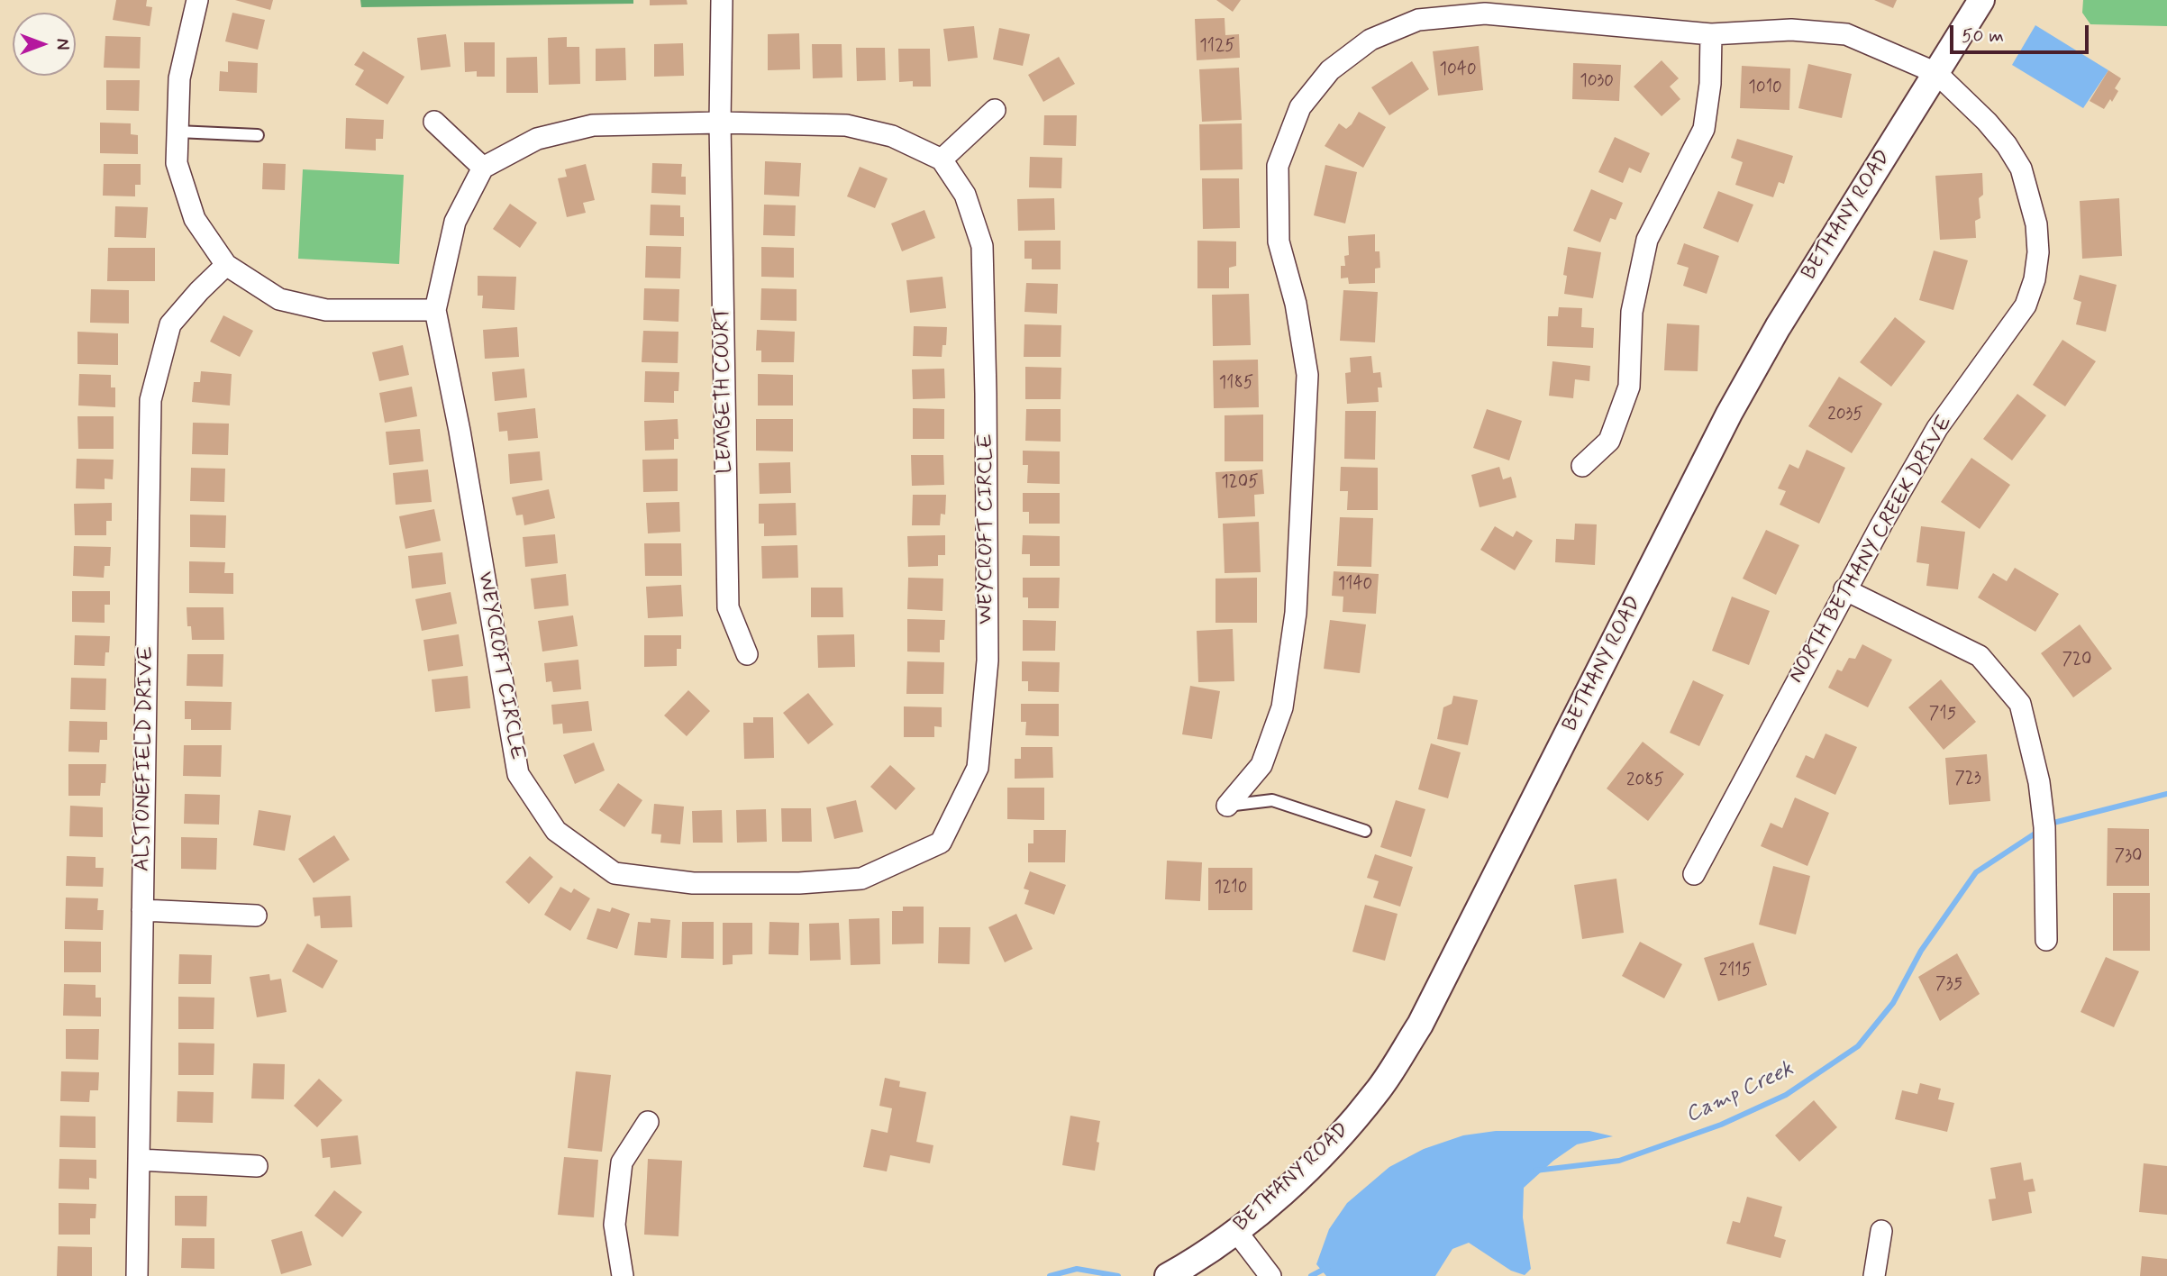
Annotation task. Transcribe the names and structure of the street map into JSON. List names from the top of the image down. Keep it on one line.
{"streets":{"street":["BETHANY ROAD","LEMBETH COURT","WEYCROFT CIRCLE","NORTH BETHANY CREEK DRIVE","ALSTONEFIELD DRIVE"]},"crossings":[["BETHANY ROAD","NORTH BETHANY CREEK DRIVE"]],"water":["Camp Creek"],"house_numbers":["1125","1040","1030","1010","1185","2035","1205","1140","720","715","723","2085","730","1210","2115","735"],"scale_bar":"50 m","north":"right"}
